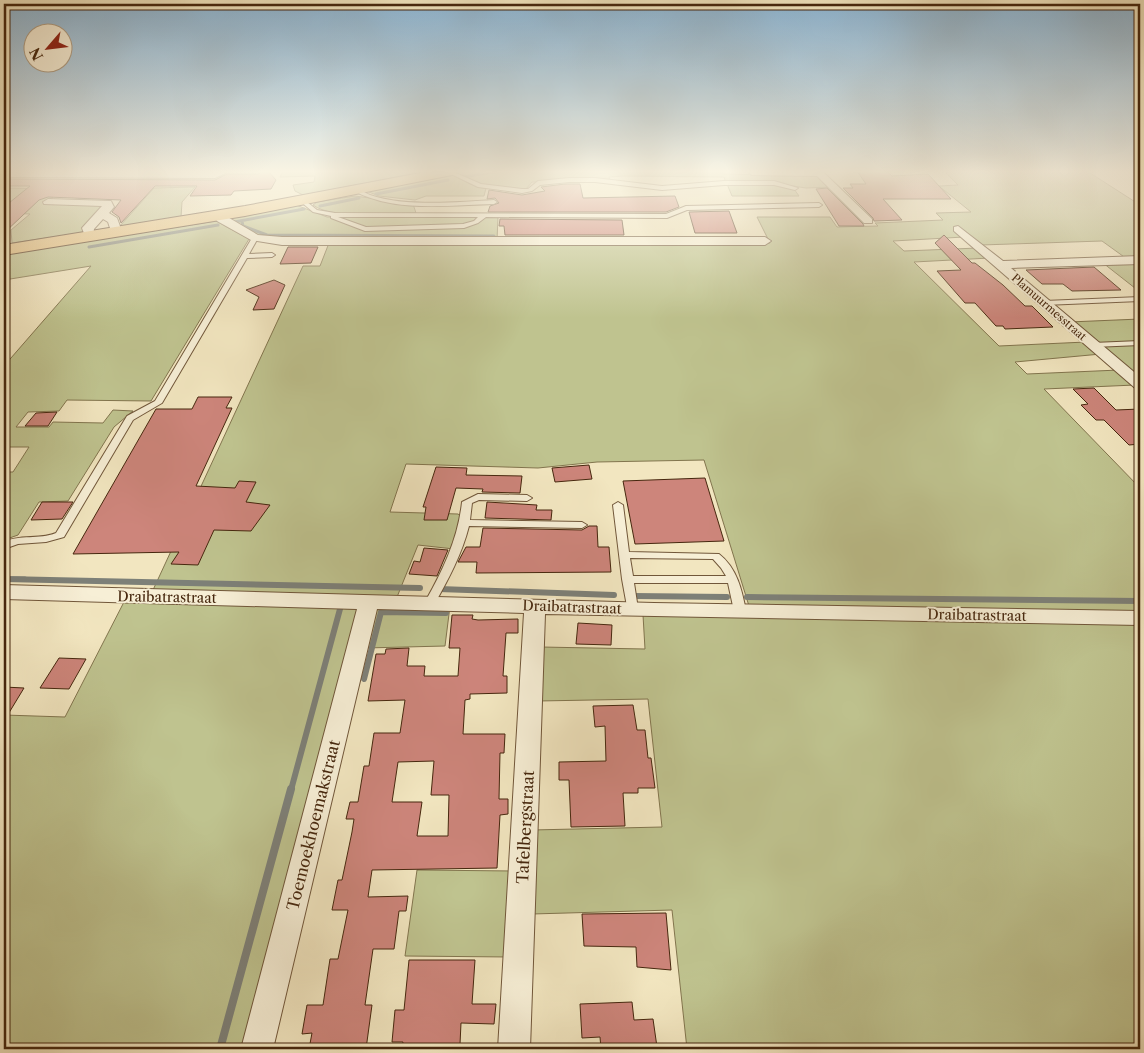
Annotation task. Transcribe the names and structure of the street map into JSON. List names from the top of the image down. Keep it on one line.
{"streets":{"street":["Plamuurmesstraat","Draibatrastraat","Toemoekhoemakstraat","Tafelbergstraat"]},"crossings":[["Draibatrastraat","Toemoekhoemakstraat"],["Draibatrastraat","Tafelbergstraat"]],"north":"bottom left"}
